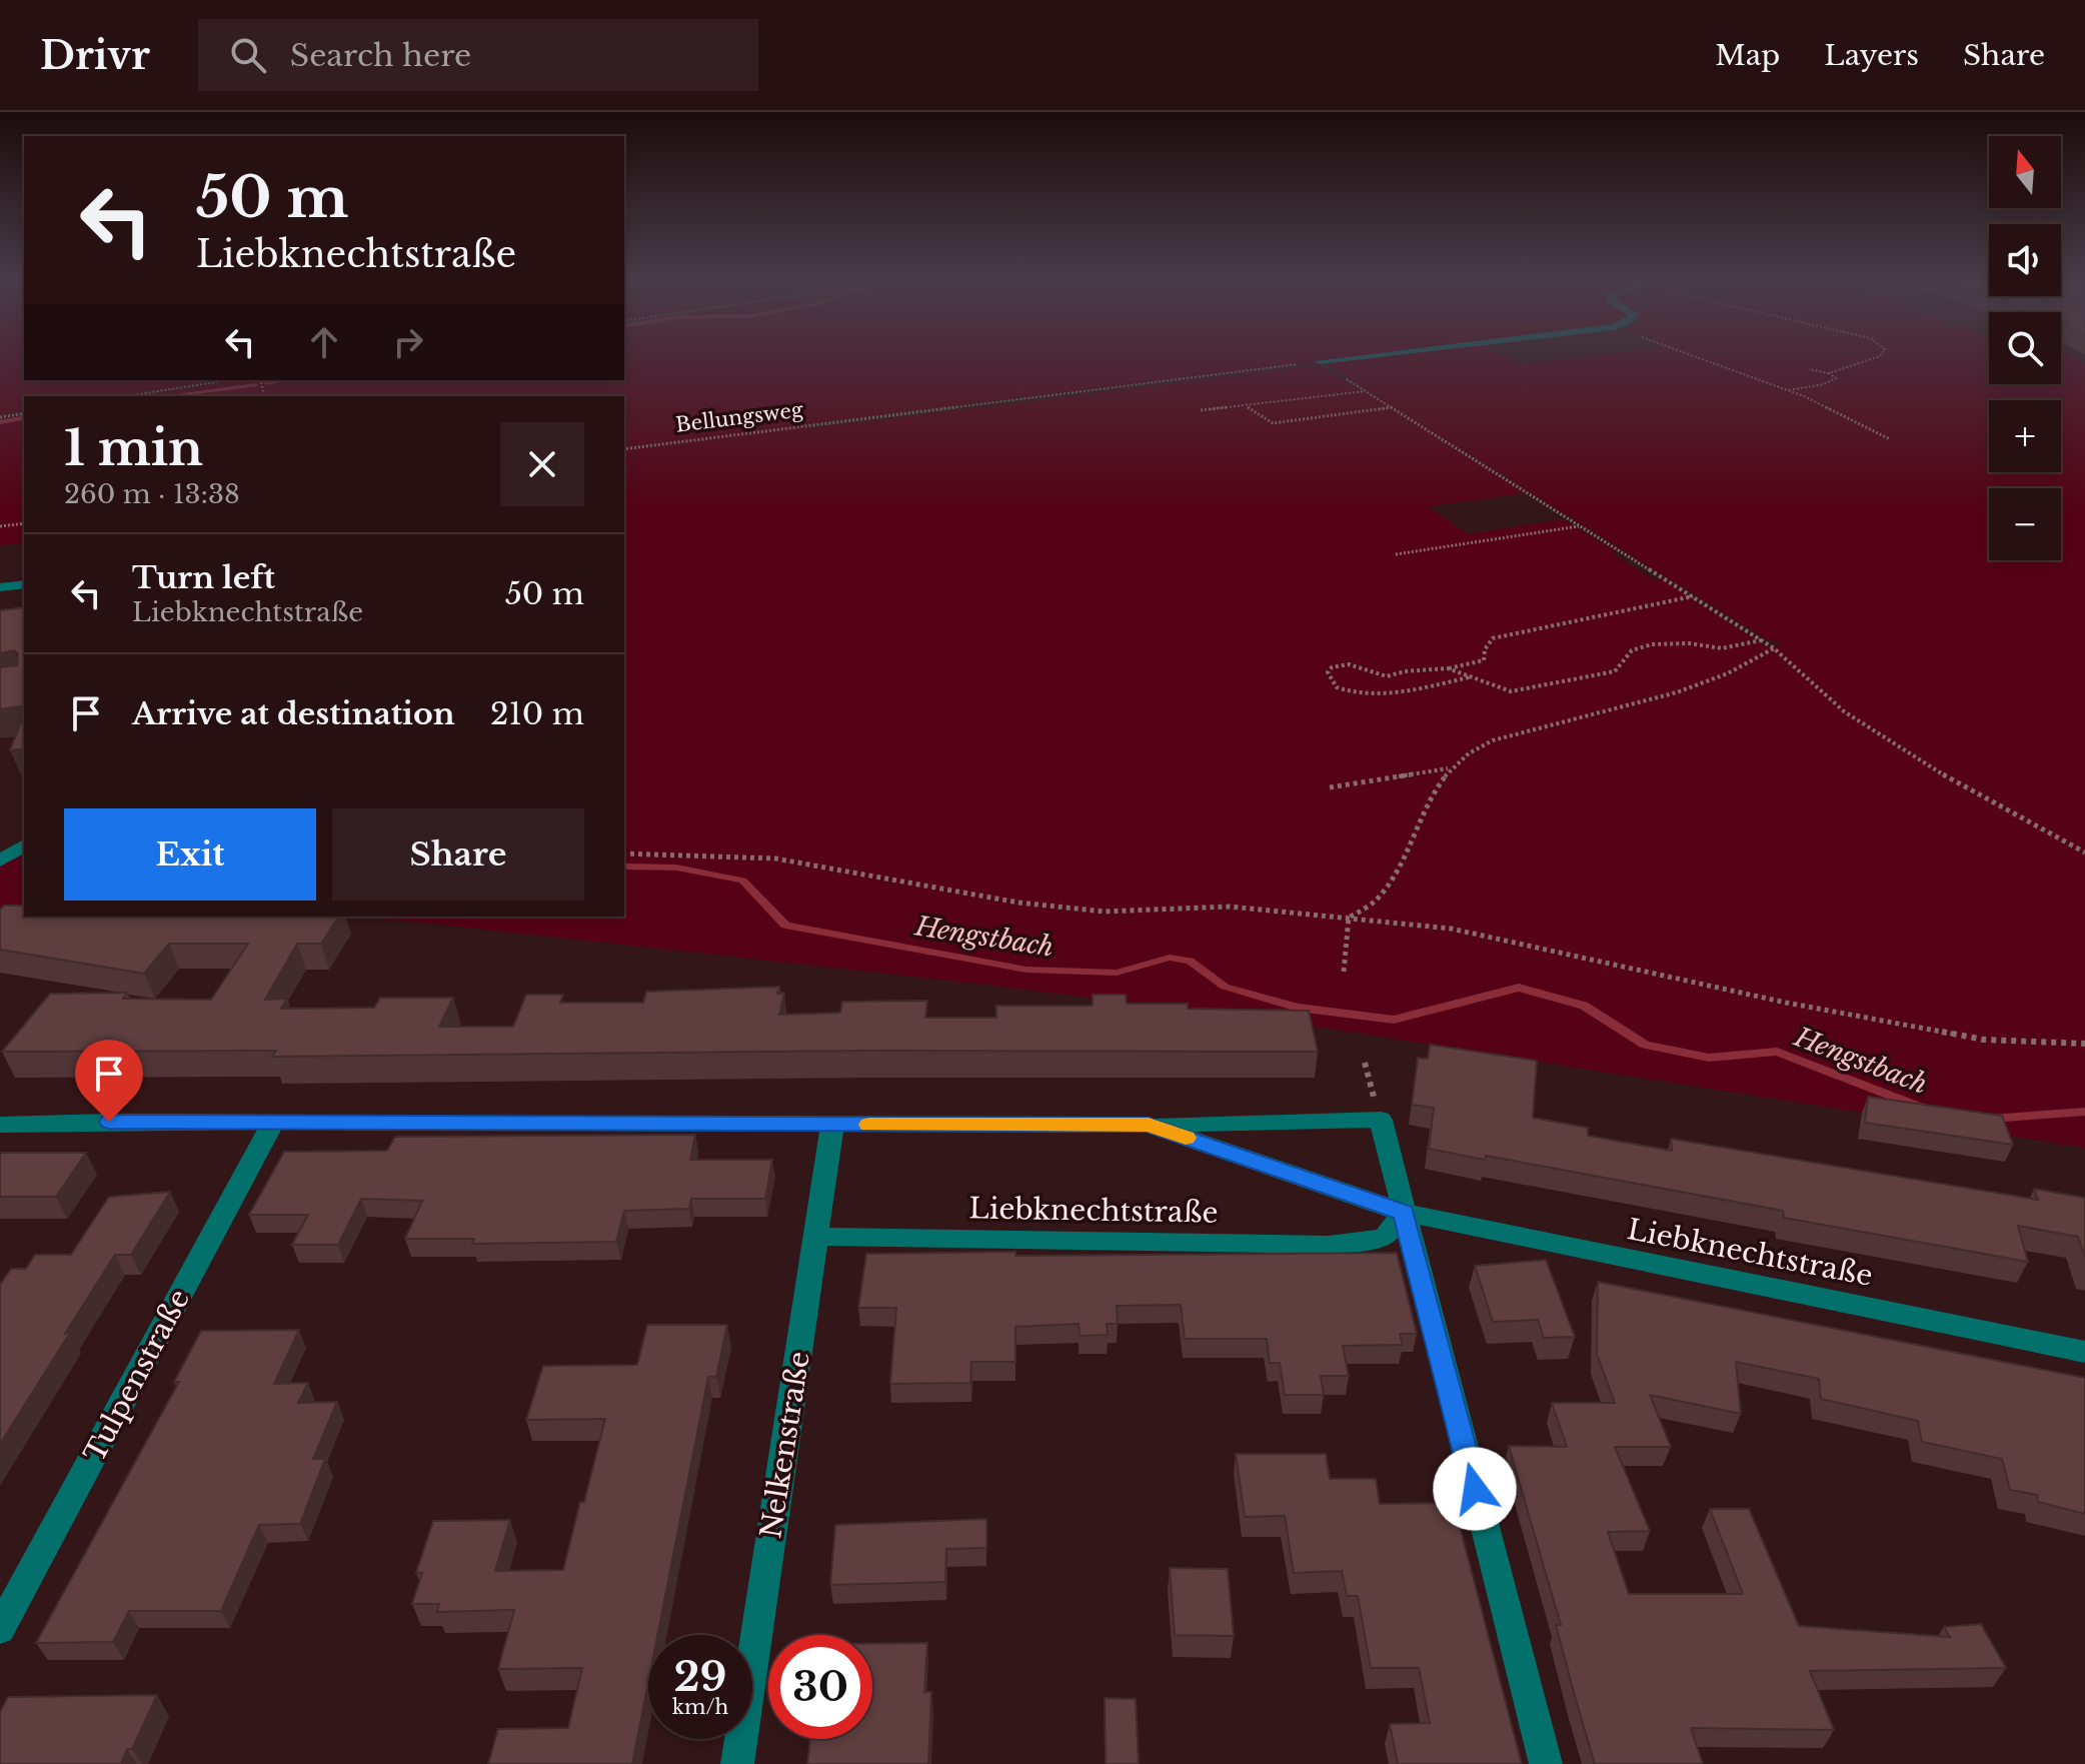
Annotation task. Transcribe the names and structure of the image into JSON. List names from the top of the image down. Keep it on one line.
{"streets":{"street":["Liebknechtstraße","Tulpenstraße","Nelkenstraße"],"path":["Bellungsweg"]},"crossings":[["Liebknechtstraße","Tulpenstraße"],["Liebknechtstraße","Nelkenstraße"]],"water":["Hengstbach"],"north":"top","page":{"header":"Drivr","search":"Search here","nav":["Map","Layers","Share"],"map_buttons":["+","−"],"turn":["50 m","Liebknechtstraße"],"heading":["1 min","260 m · 13:38"],"list":[{"name":"Turn left","note":"Liebknechtstraße","value":"50 m"},{"name":"Arrive at destination","value":"210 m"}],"buttons":["Exit","Share"],"speed":"29 km/h","limit":"30"}}
